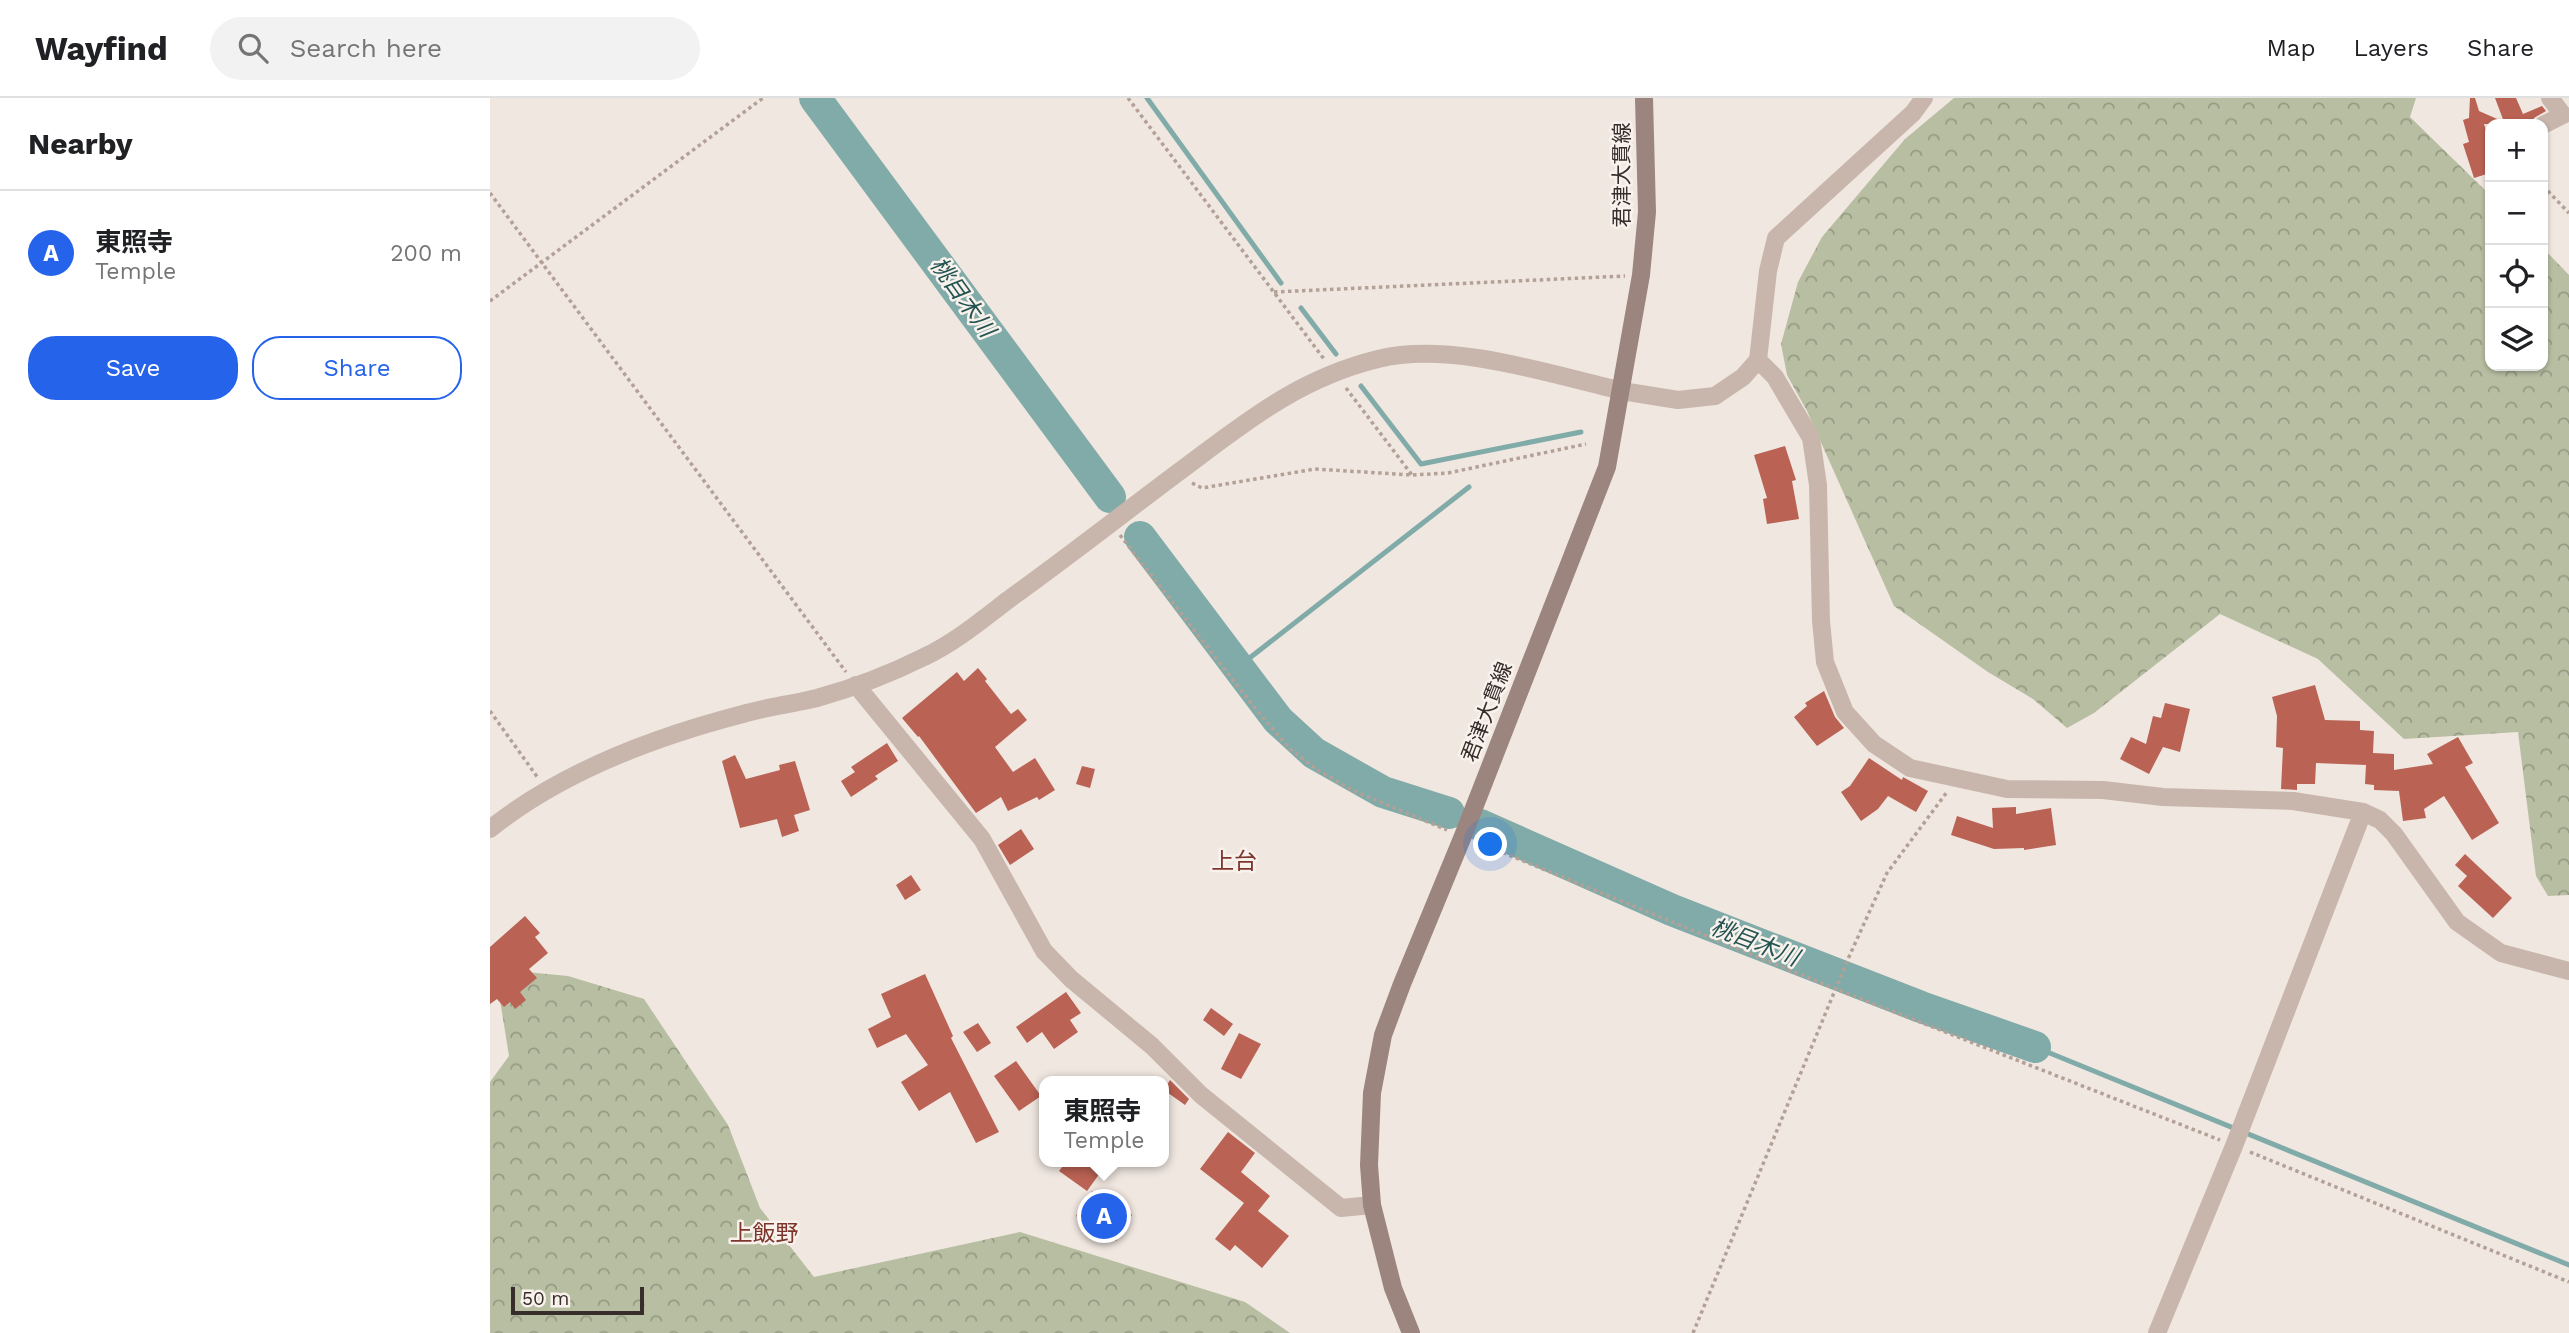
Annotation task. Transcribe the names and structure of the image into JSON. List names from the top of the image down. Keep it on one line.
{"streets":{"main road":["君津大貫線"]},"districts":["上台","上飯野"],"water":["桃目木川"],"scale_bar":"50 m","page":{"header":"Wayfind","search":"Search here","nav":["Map","Layers","Share"],"heading":"Nearby","map_buttons":["+","−"],"list":[{"mark":"A","name":"東照寺","note":"Temple","value":"200 m"}],"buttons":["Save","Share"],"popup":["東照寺","Temple"],"pins":"A","scale":"50 m"}}
